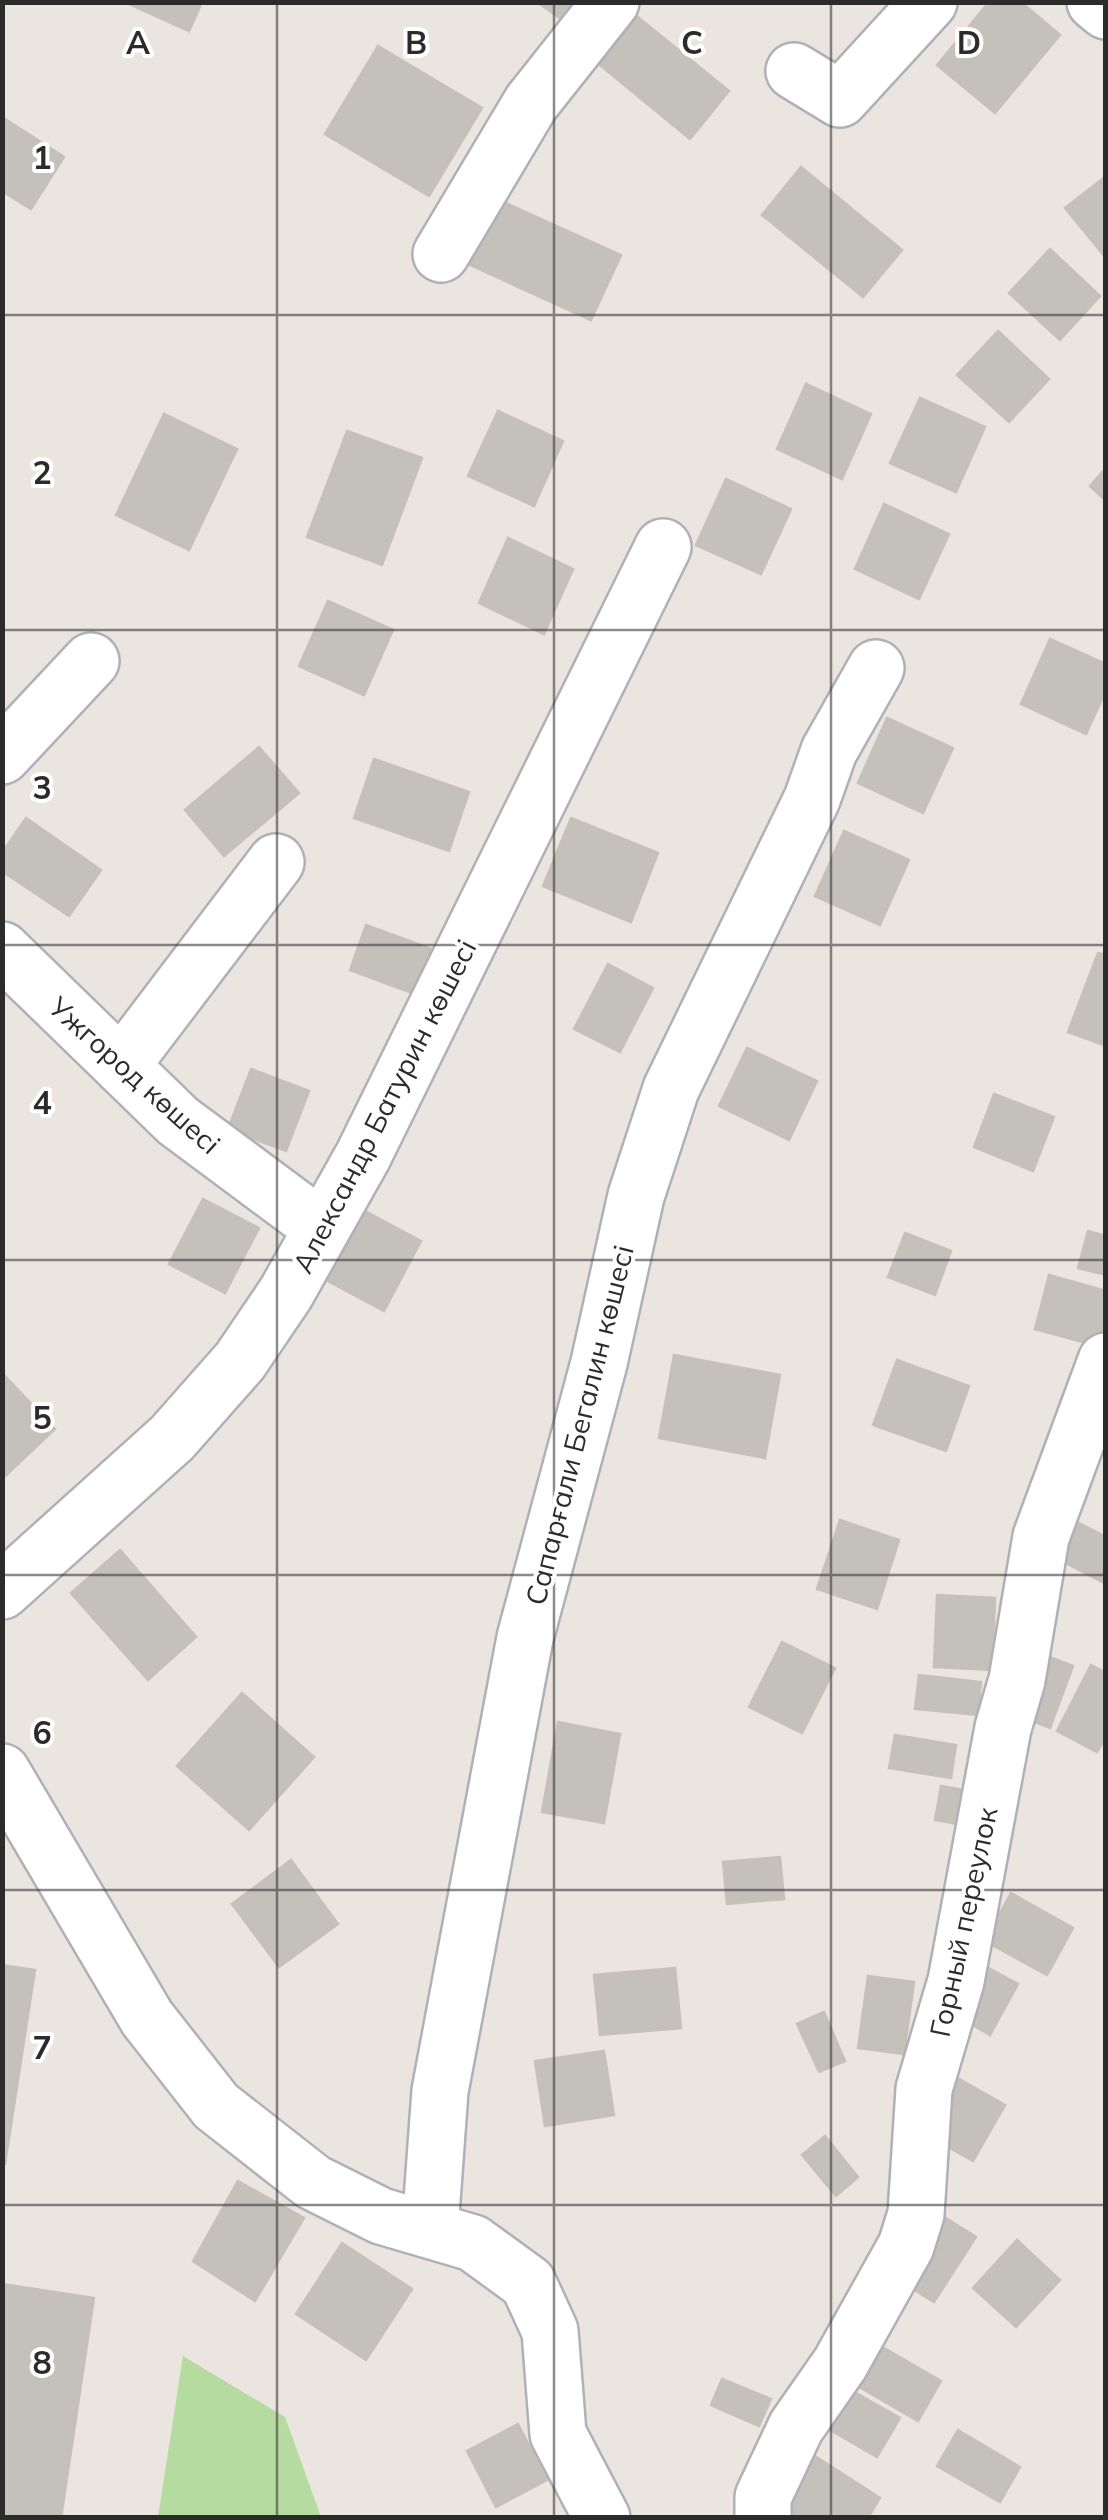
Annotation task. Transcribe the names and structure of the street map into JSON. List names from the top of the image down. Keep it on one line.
{"streets":{"street":["Ужгород көшесі","Александр Батурин көшесі","Сапарғали Бегалин көшесі","Горный переулок"]},"crossings":[["Ужгород көшесі","Александр Батурин көшесі"]],"grid":{"columns":["A","B","C","D"],"rows":["1","2","3","4","5","6","7","8"]}}
